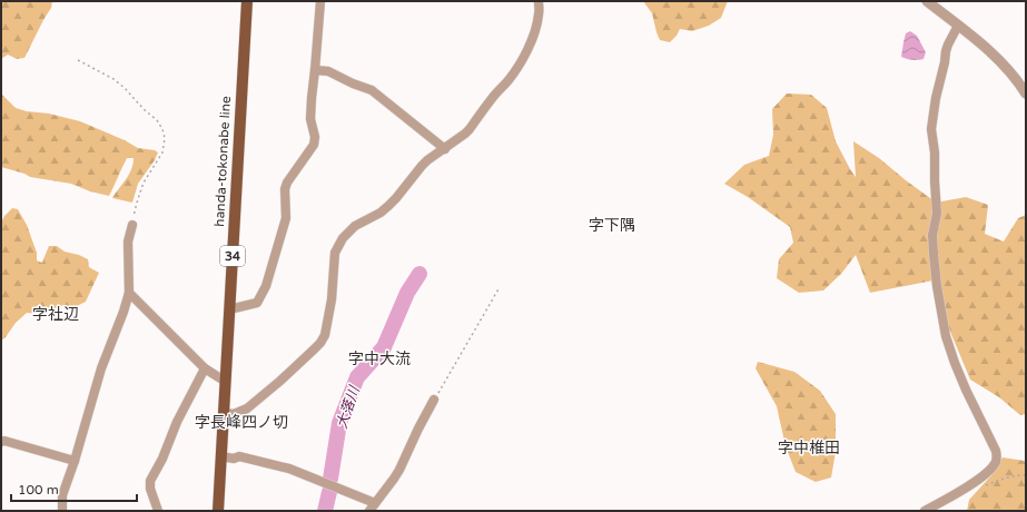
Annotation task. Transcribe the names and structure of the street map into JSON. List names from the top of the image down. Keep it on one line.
{"streets":{"main road":["handa-tokonabe line","34"]},"districts":["字下隅","字社辺","字中大流","字長峰四ノ切","字中椎田"],"water":["大落川"],"scale_bar":"100 m"}
